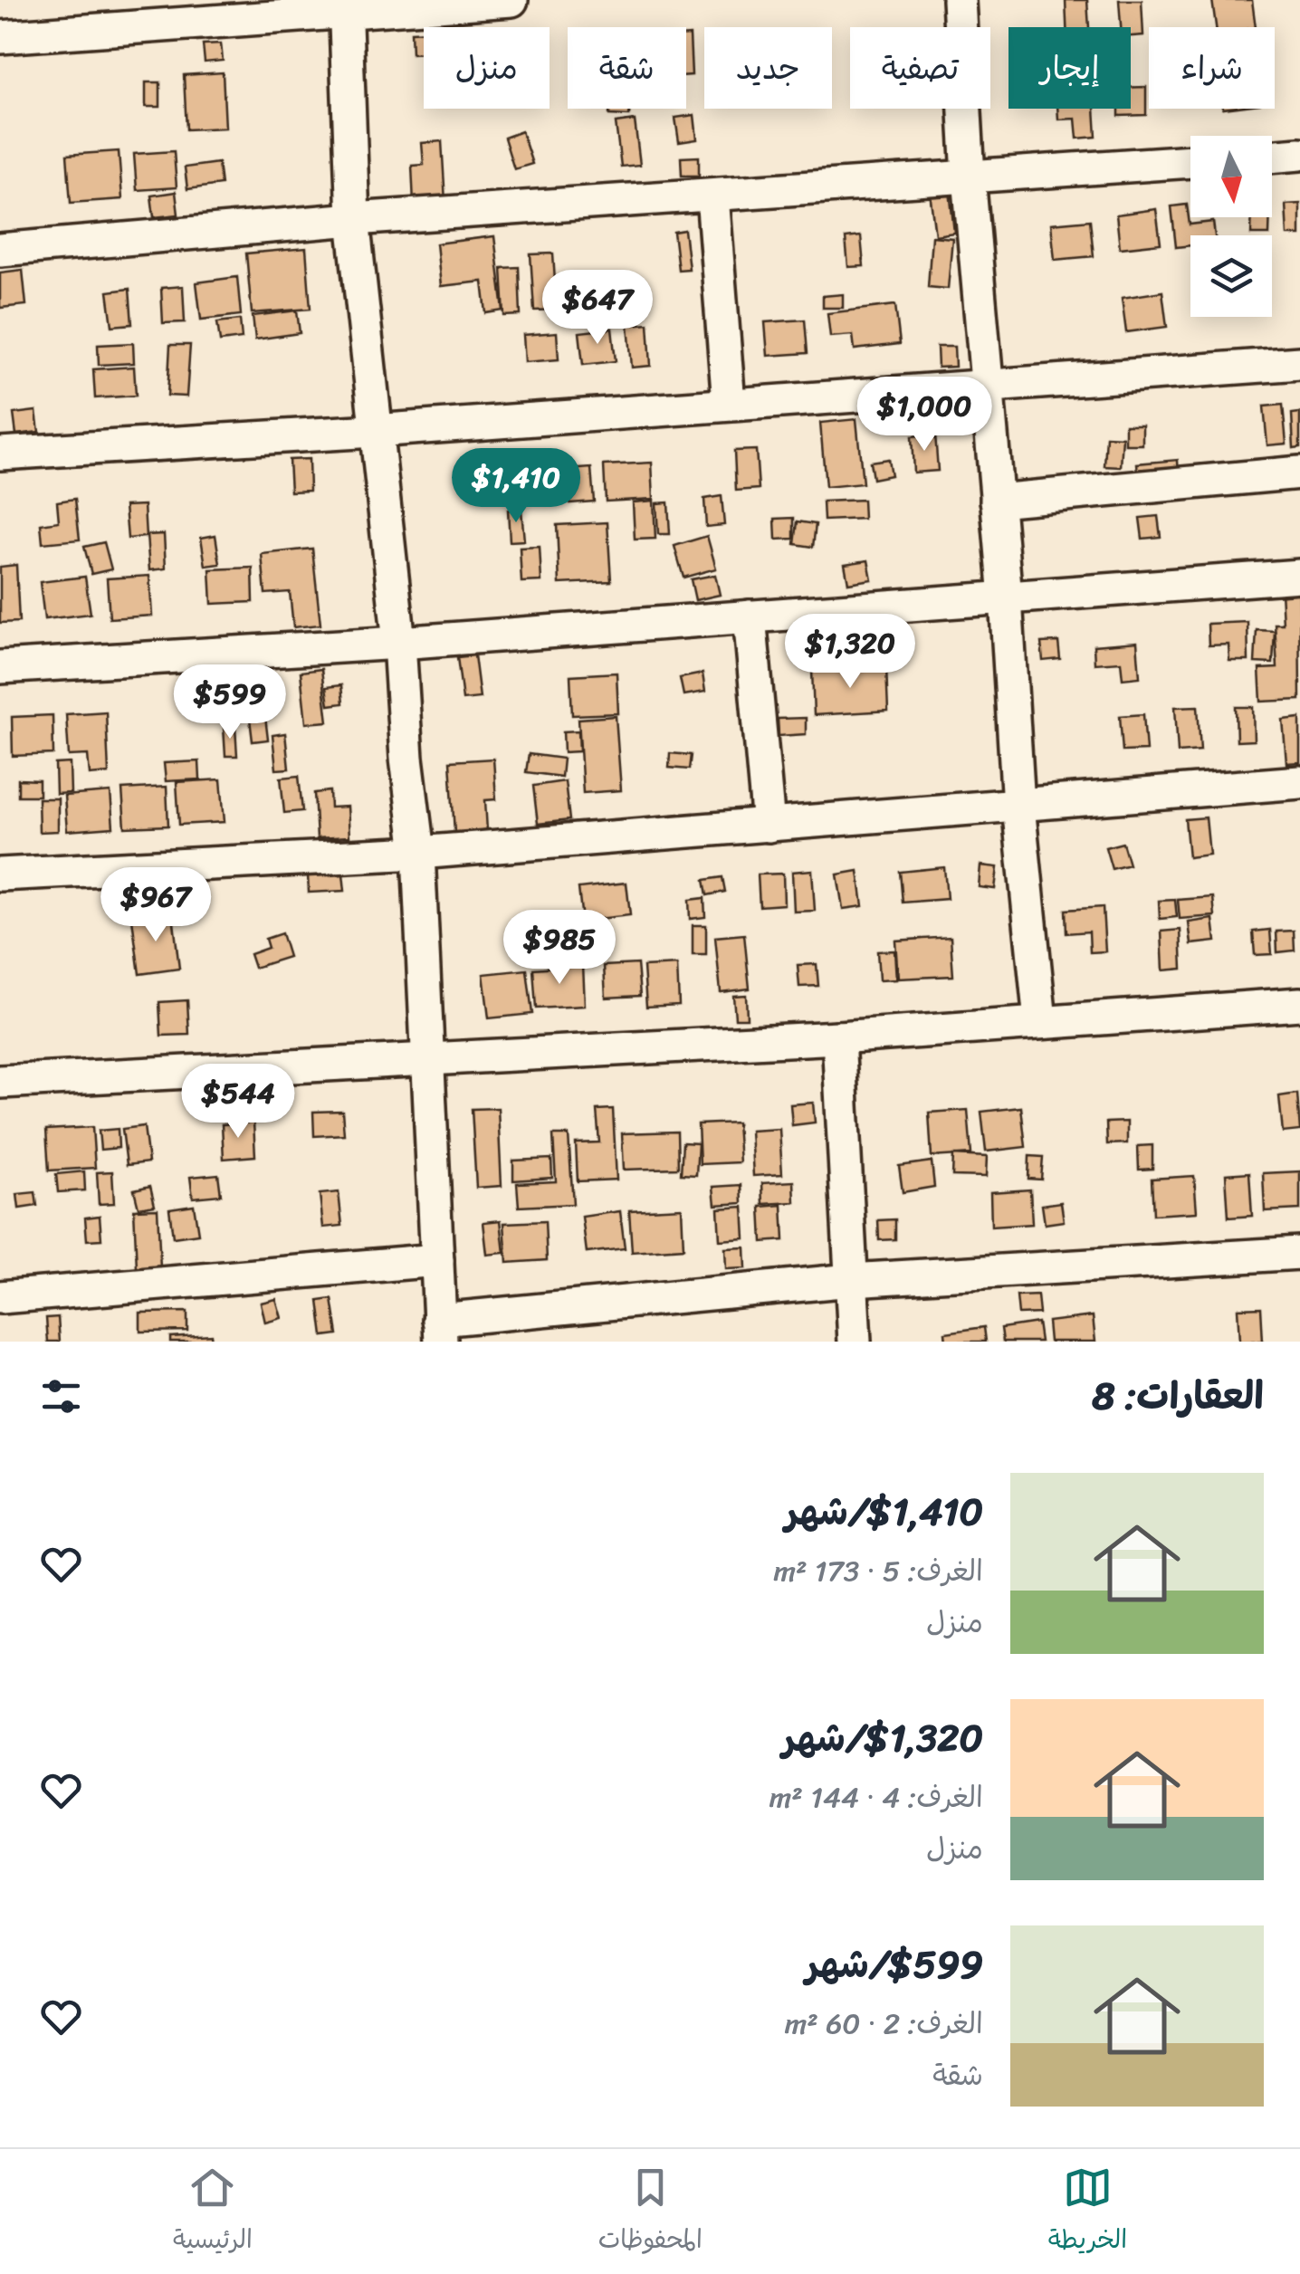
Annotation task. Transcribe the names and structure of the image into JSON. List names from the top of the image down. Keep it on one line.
{"north":"bottom","page":{"chip":["شراء","إيجار","تصفية","جديد","شقة","منزل"],"price":["$647","$1,000","$1,410","$1,320","$599","$967","$985","$544"],"heading":"العقارات: 8","list":[{"name":"$1,410/شهر","note":"الغرف: 5 · 173 m² · منزل"},{"name":"$1,320/شهر","note":"الغرف: 4 · 144 m² · منزل"},{"name":"$599/شهر","note":"الغرف: 2 · 60 m² · شقة"}],"tabs":["الخريطة","المحفوظات","الرئيسية"]}}
